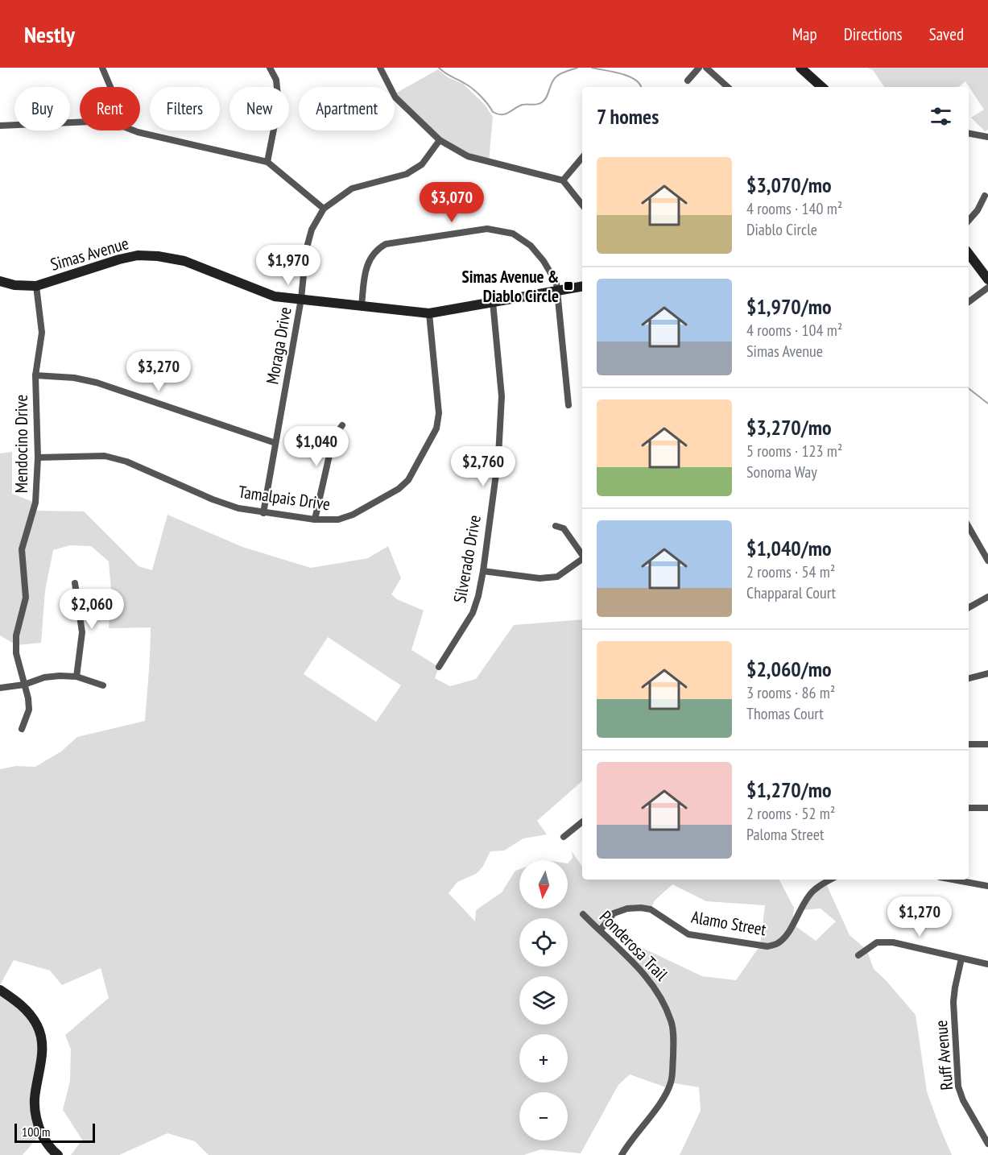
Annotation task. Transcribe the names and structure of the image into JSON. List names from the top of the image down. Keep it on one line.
{"streets":{"street":["Simas Avenue","Moraga Drive","Mendocino Drive","Tamalpais Drive","Silverado Drive","Alamo Street","Ponderosa Trail","Ruff Avenue"]},"crossings":[["Simas Avenue","Moraga Drive"],["Simas Avenue","Mendocino Drive"],["Simas Avenue","Tamalpais Drive"],["Simas Avenue","Silverado Drive"],["Moraga Drive","Tamalpais Drive"],["Mendocino Drive","Tamalpais Drive"],["Alamo Street","Ponderosa Trail"]],"places":{"transit":["Simas Avenue & Diablo Circle"]},"scale_bar":"100 m","north":"bottom","page":{"header":"Nestly","nav":["Map","Directions","Saved"],"chip":["Buy","Rent","Filters","New","Apartment"],"heading":"7 homes","list":[{"name":"$3,070/mo","note":"4 rooms · 140 m² · Diablo Circle"},{"name":"$1,970/mo","note":"4 rooms · 104 m² · Simas Avenue"},{"name":"$3,270/mo","note":"5 rooms · 123 m² · Sonoma Way"},{"name":"$1,040/mo","note":"2 rooms · 54 m² · Chapparal Court"},{"name":"$2,060/mo","note":"3 rooms · 86 m² · Thomas Court"},{"name":"$1,270/mo","note":"2 rooms · 52 m² · Paloma Street"}],"price":["$3,070","$1,970","$3,270","$1,040","$2,760","$2,060","$1,270"],"map_buttons":["+","−"],"scale":"100 m"}}
